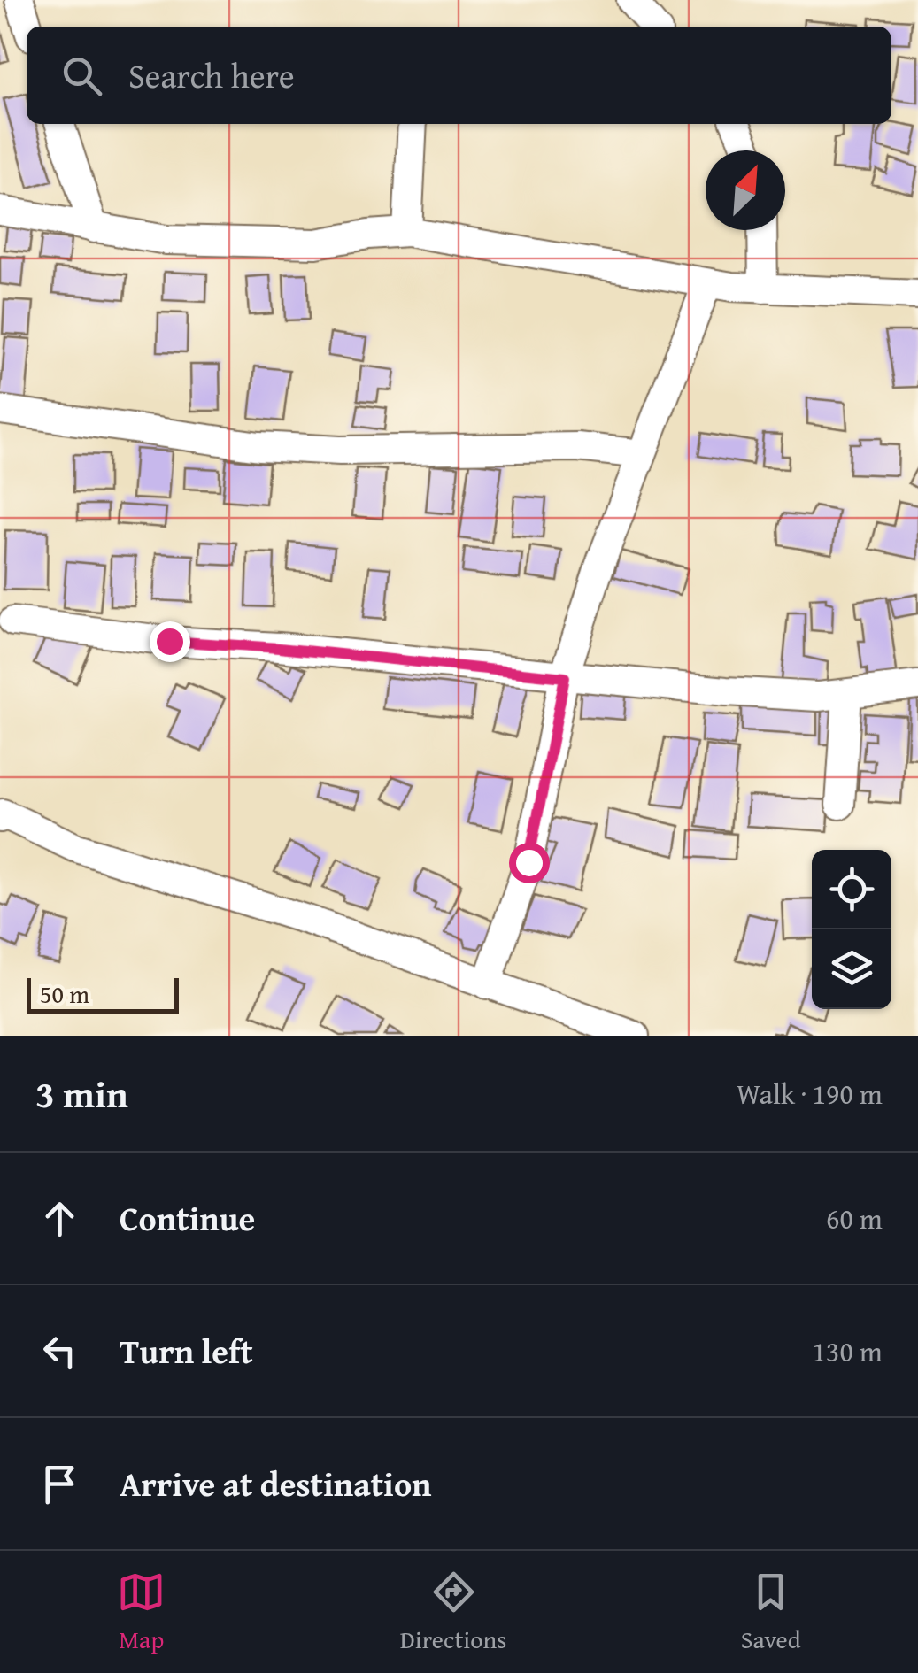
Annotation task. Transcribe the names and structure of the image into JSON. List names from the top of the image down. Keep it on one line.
{"scale_bar":"50 m","north":"top right","page":{"search":"Search here","scale":"50 m","heading":["3 min","Walk · 190 m"],"list":[["Continue","60 m"],["Turn left","130 m"],"Arrive at destination"],"nav":["Map","Directions","Saved"]}}
